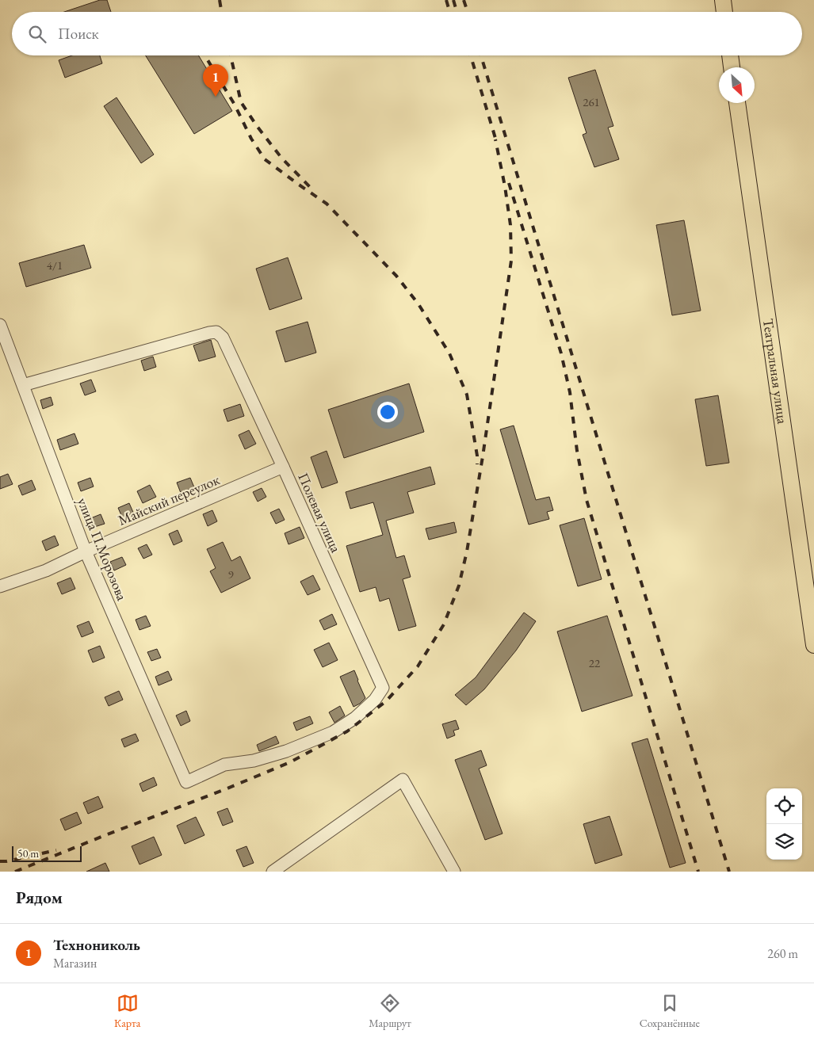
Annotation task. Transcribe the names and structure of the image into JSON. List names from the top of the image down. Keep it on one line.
{"streets":{"main road":["Театральная улица"],"street":["Майский переулок","Полевая улица","улица П.Морозова"]},"crossings":[["Майский переулок","Полевая улица"],["Майский переулок","улица П.Морозова"],["Полевая улица","улица П.Морозова"]],"house_numbers":["261","4/1","9","22"],"scale_bar":"50 m","north":"bottom right","page":{"search":"Поиск","pins":"1","scale":"50 m","heading":"Рядом","list":[{"mark":"1","name":"Технониколь","note":"Магазин","value":"260 m"}],"nav":["Карта","Маршрут","Сохранённые"]}}
